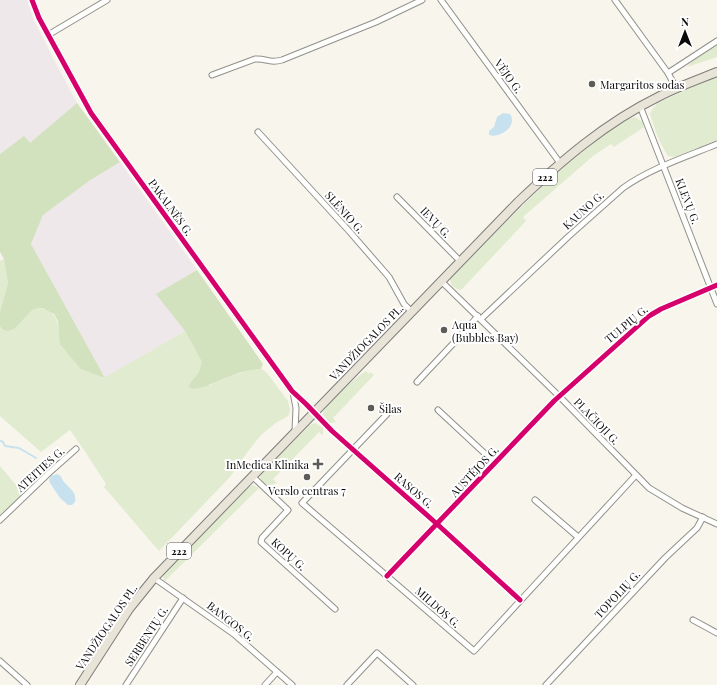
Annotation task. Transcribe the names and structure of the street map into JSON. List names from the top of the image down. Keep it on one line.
{"streets":{"main road":["222","VANDŽIOGALOS PL."],"street":["VĖJO G.","KLEVŲ G.","PAKALNĖS G.","KAUNO G.","SLĖNIO G.","IEVŲ G.","TULPIŲ G.","PLAČIOJI G.","ATEITIES G.","AUSTĖJOS G.","RASOS G.","KOPŲ G.","TOPOLIŲ G.","MILDOS G.","BANGOS G.","SERBENTŲ G."]},"crossings":[["VĖJO G.","VANDŽIOGALOS PL."],["KLEVŲ G.","KAUNO G."],["KLEVŲ G.","TULPIŲ G."],["KLEVŲ G.","VANDŽIOGALOS PL."],["PAKALNĖS G.","VANDŽIOGALOS PL."],["PAKALNĖS G.","RASOS G."],["KAUNO G.","PLAČIOJI G."],["SLĖNIO G.","VANDŽIOGALOS PL."],["IEVŲ G.","VANDŽIOGALOS PL."],["TULPIŲ G.","PLAČIOJI G."],["TULPIŲ G.","AUSTĖJOS G."],["VANDŽIOGALOS PL.","PLAČIOJI G."],["VANDŽIOGALOS PL.","RASOS G."],["VANDŽIOGALOS PL.","KOPŲ G."],["VANDŽIOGALOS PL.","BANGOS G."],["PLAČIOJI G.","AUSTĖJOS G."],["PLAČIOJI G.","TOPOLIŲ G."],["PLAČIOJI G.","MILDOS G."],["AUSTĖJOS G.","RASOS G."],["AUSTĖJOS G.","MILDOS G."],["RASOS G.","MILDOS G."],["BANGOS G.","SERBENTŲ G."]],"places":{"other":["Margaritos sodas","Aqua (Bubbles Bay)","Šilas","Verslo centras 7"],"health":["InMedica Klinika"]},"north":"top"}
